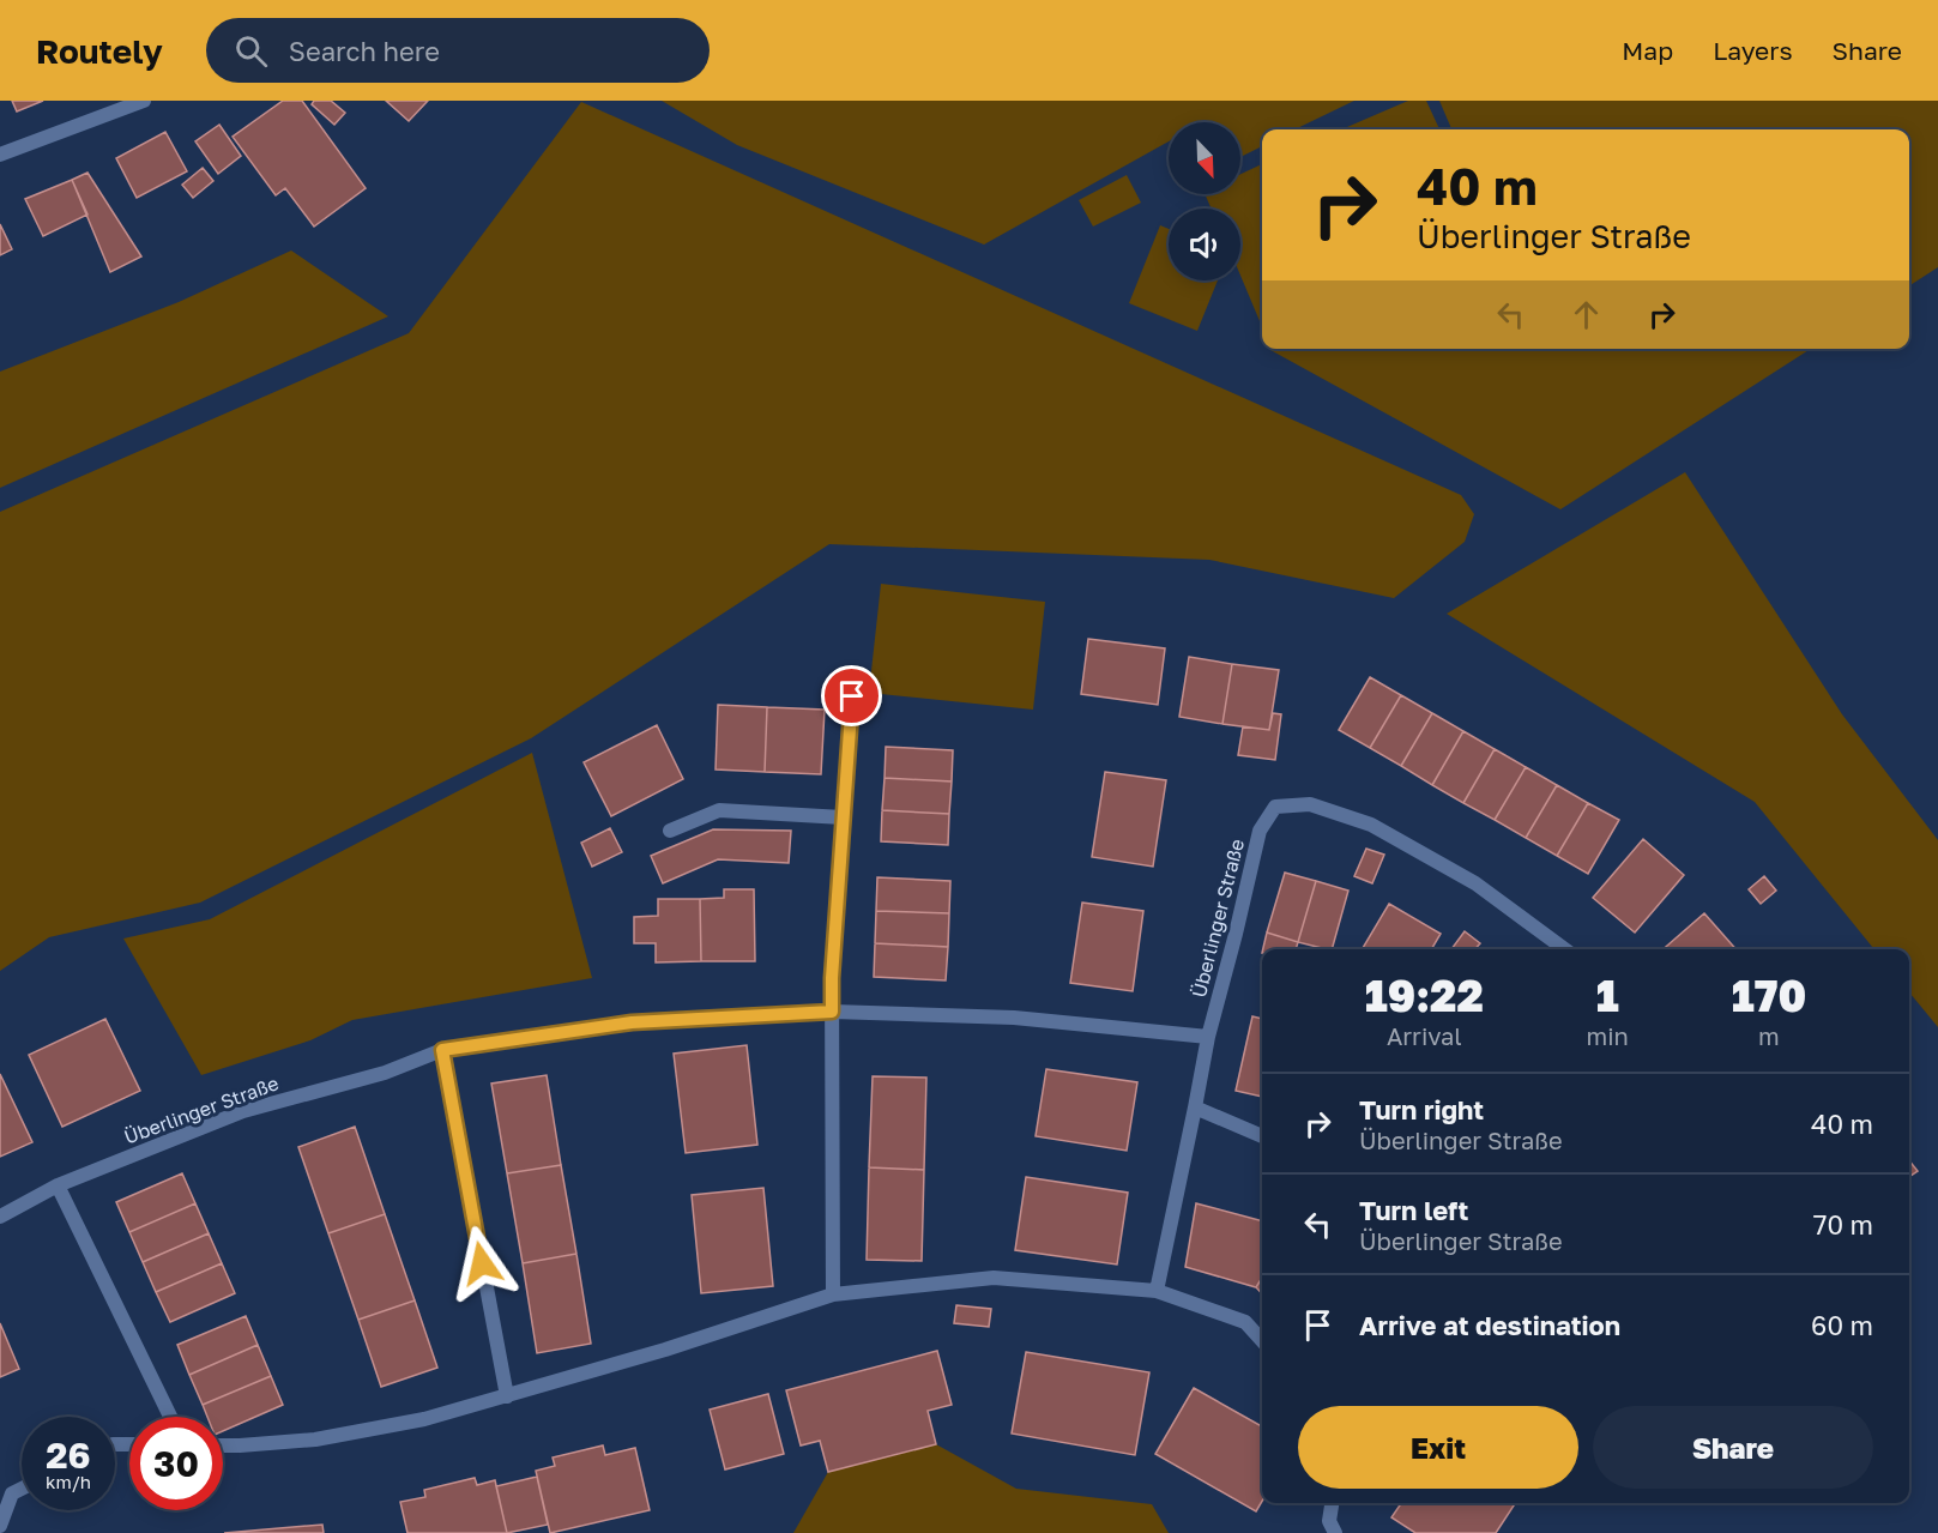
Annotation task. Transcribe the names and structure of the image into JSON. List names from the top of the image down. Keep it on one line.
{"streets":{"street":["Überlinger Straße"]},"north":"bottom right","page":{"header":"Routely","search":"Search here","nav":["Map","Layers","Share"],"turn":["40 m","Überlinger Straße"],"eta":["19:22","Arrival","1","min","170","m"],"list":[{"name":"Turn right","note":"Überlinger Straße","value":"40 m"},{"name":"Turn left","note":"Überlinger Straße","value":"70 m"},{"name":"Arrive at destination","value":"60 m"}],"buttons":["Exit","Share"],"speed":"26 km/h","limit":"30"}}
